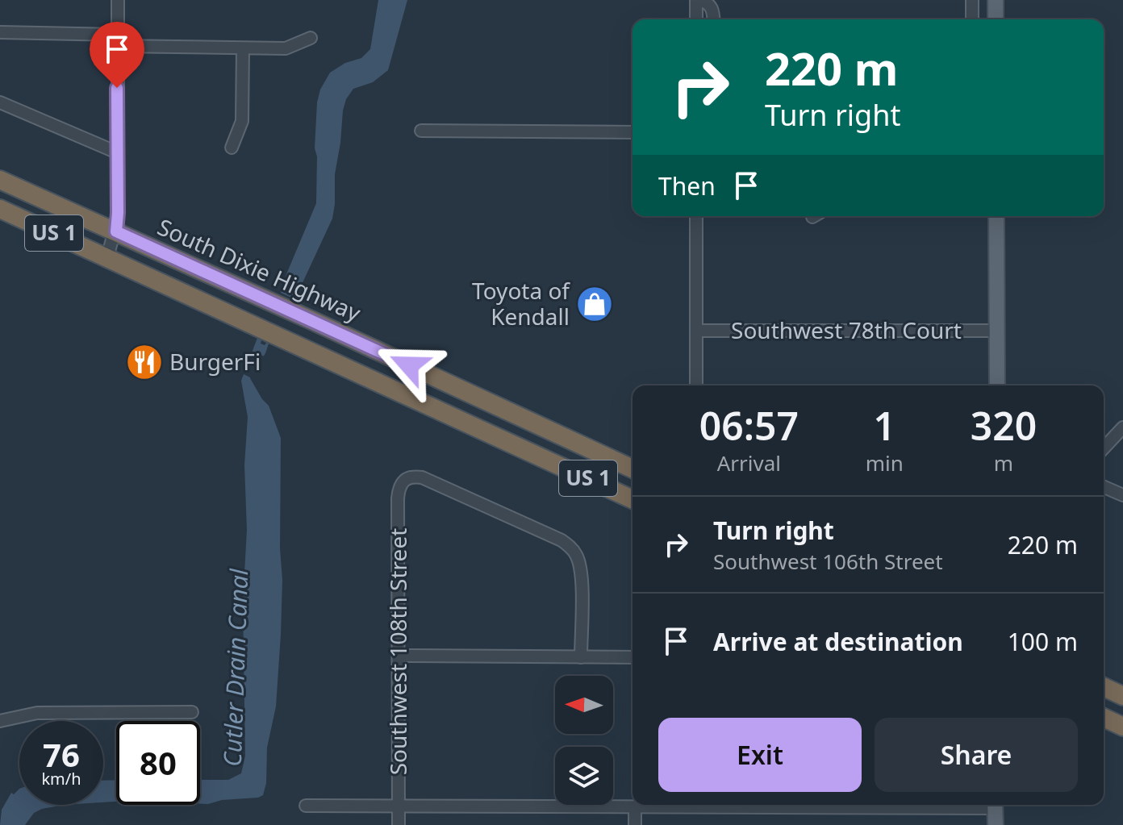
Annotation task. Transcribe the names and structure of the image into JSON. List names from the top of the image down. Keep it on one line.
{"streets":{"highway":["US 1","South Dixie Highway"],"street":["Southwest 78th Court","Southwest 108th Street"]},"water":["Cutler Drain Canal"],"places":{"shop":["Toyota of Kendall"],"restaurant":["BurgerFi"]},"north":"left","page":{"turn":["220 m","Turn right"],"then":"Then","eta":["06:57","Arrival","1","min","320","m"],"list":[{"name":"Turn right","note":"Southwest 106th Street","value":"220 m"},{"name":"Arrive at destination","value":"100 m"}],"buttons":["Exit","Share"],"speed":"76 km/h","limit":"80"}}
